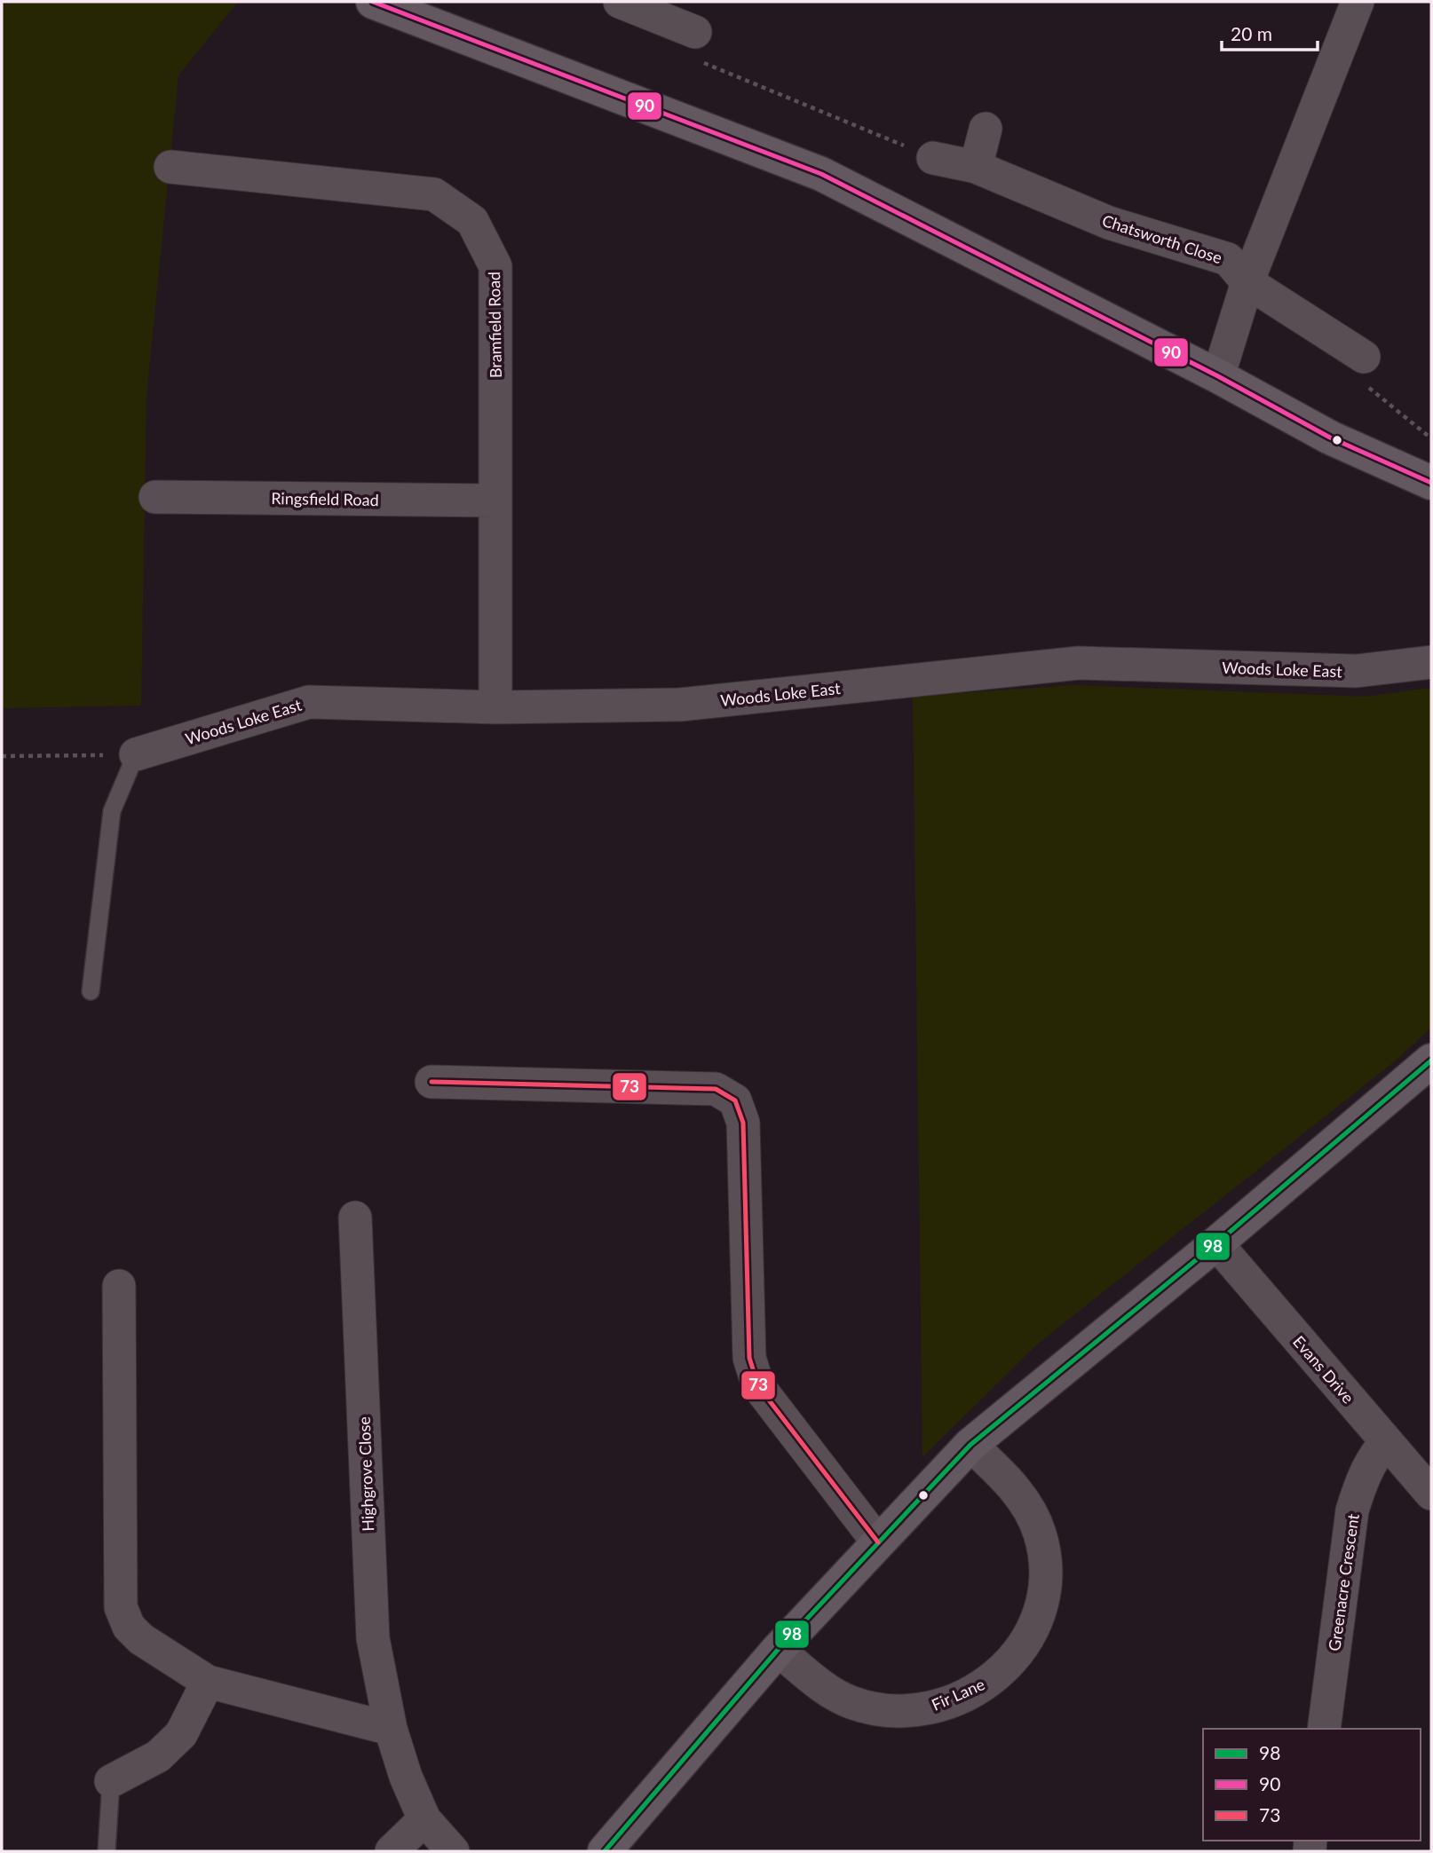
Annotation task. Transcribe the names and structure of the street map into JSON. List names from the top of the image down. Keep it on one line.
{"streets":{"street":["Chatsworth Close","Bramfield Road","Ringsfield Road","Woods Loke East","Evans Drive","Highgrove Close","Greenacre Crescent","Fir Lane"]},"crossings":[["Bramfield Road","Ringsfield Road"],["Bramfield Road","Woods Loke East"],["Evans Drive","Greenacre Crescent"]],"lines":["transit line 90","transit line 98","transit line 73"],"legend":["98","90","73"],"scale_bar":"20 m"}
